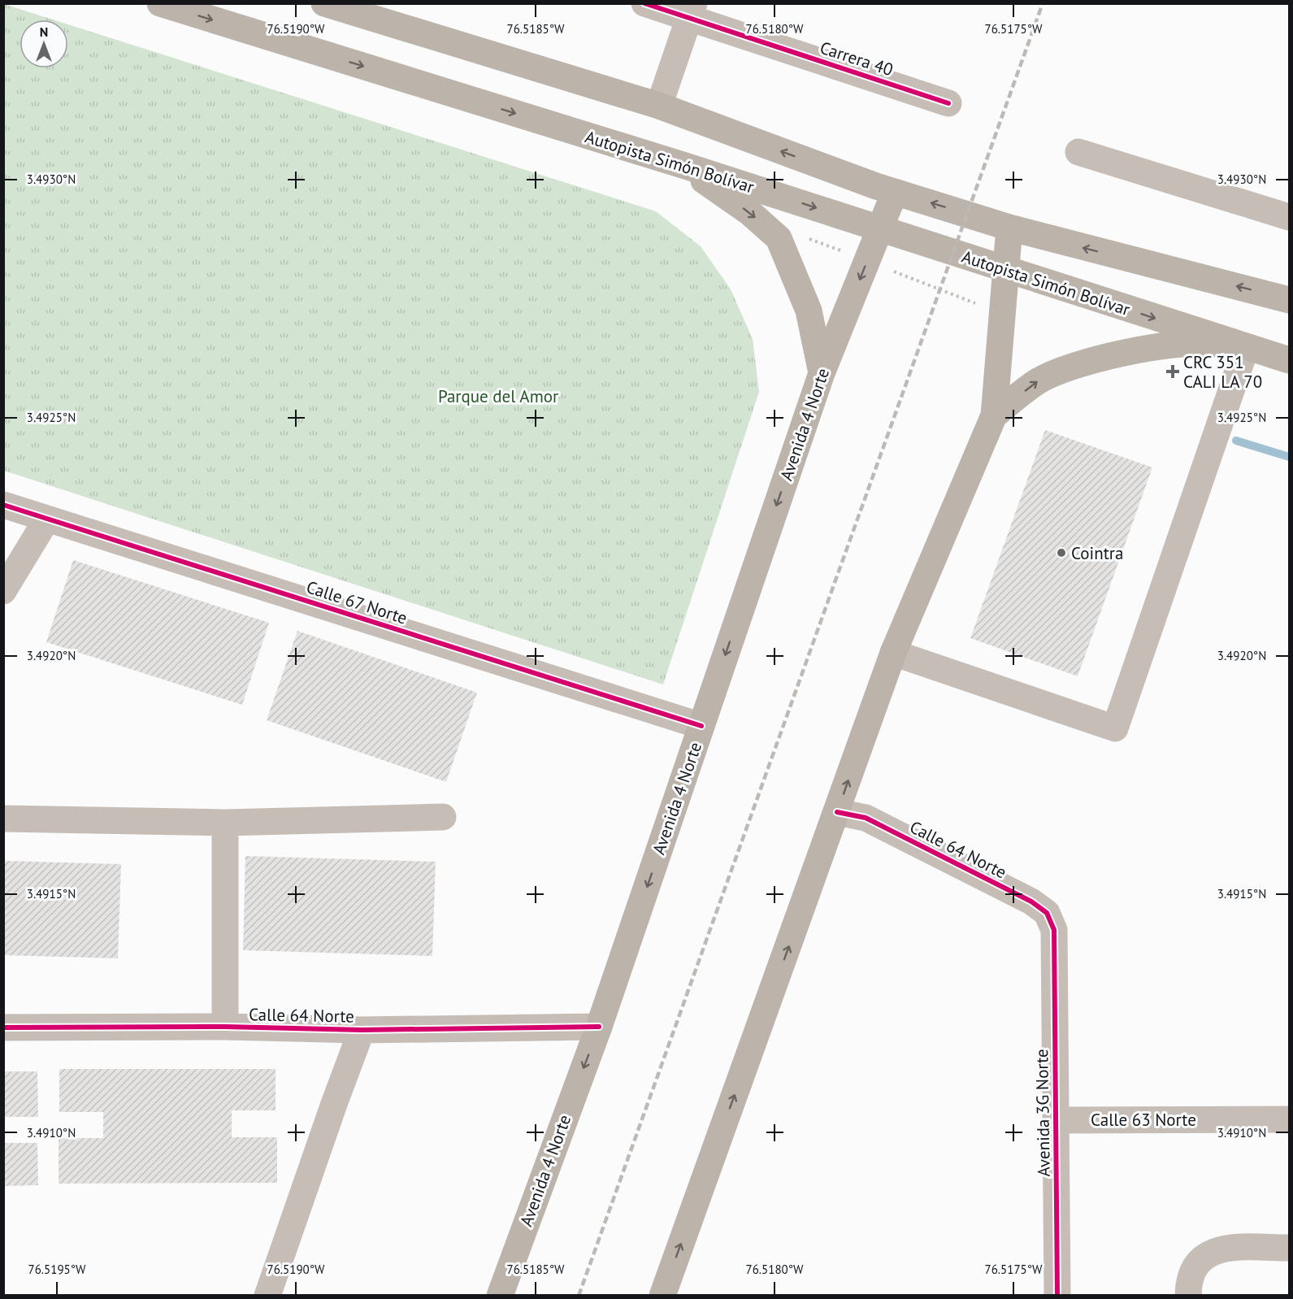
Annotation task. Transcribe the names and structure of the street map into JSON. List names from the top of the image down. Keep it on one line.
{"streets":{"main road":["Autopista Simón Bolívar","Avenida 4 Norte"],"street":["Carrera 40","Calle 67 Norte","Calle 64 Norte","Avenida 3G Norte","Calle 63 Norte"]},"crossings":[["Autopista Simón Bolívar","Avenida 4 Norte"],["Avenida 4 Norte","Calle 67 Norte"],["Avenida 4 Norte","Calle 64 Norte"],["Calle 64 Norte","Avenida 3G Norte"],["Avenida 3G Norte","Calle 63 Norte"]],"parks":["Parque del Amor"],"places":{"health":["CRC 351 CALI LA 70"],"other":["Cointra"]},"north":"top","coordinates":["76.5190°W","76.5185°W","76.5180°W","76.5175°W","3.4930°N","3.4925°N","3.4920°N","3.4915°N","3.4910°N","76.5195°W"]}
